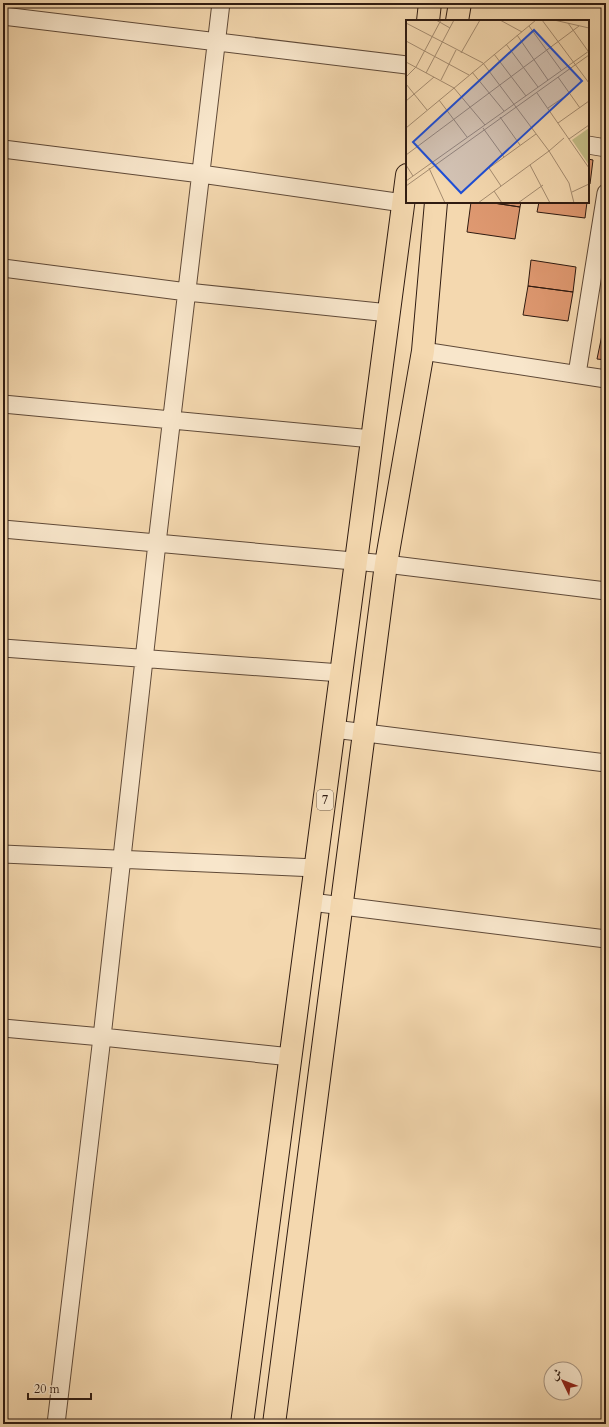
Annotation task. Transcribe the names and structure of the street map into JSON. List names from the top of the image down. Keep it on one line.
{"streets":{"main road":["7"]},"scale_bar":"20 m","north":"top left"}
